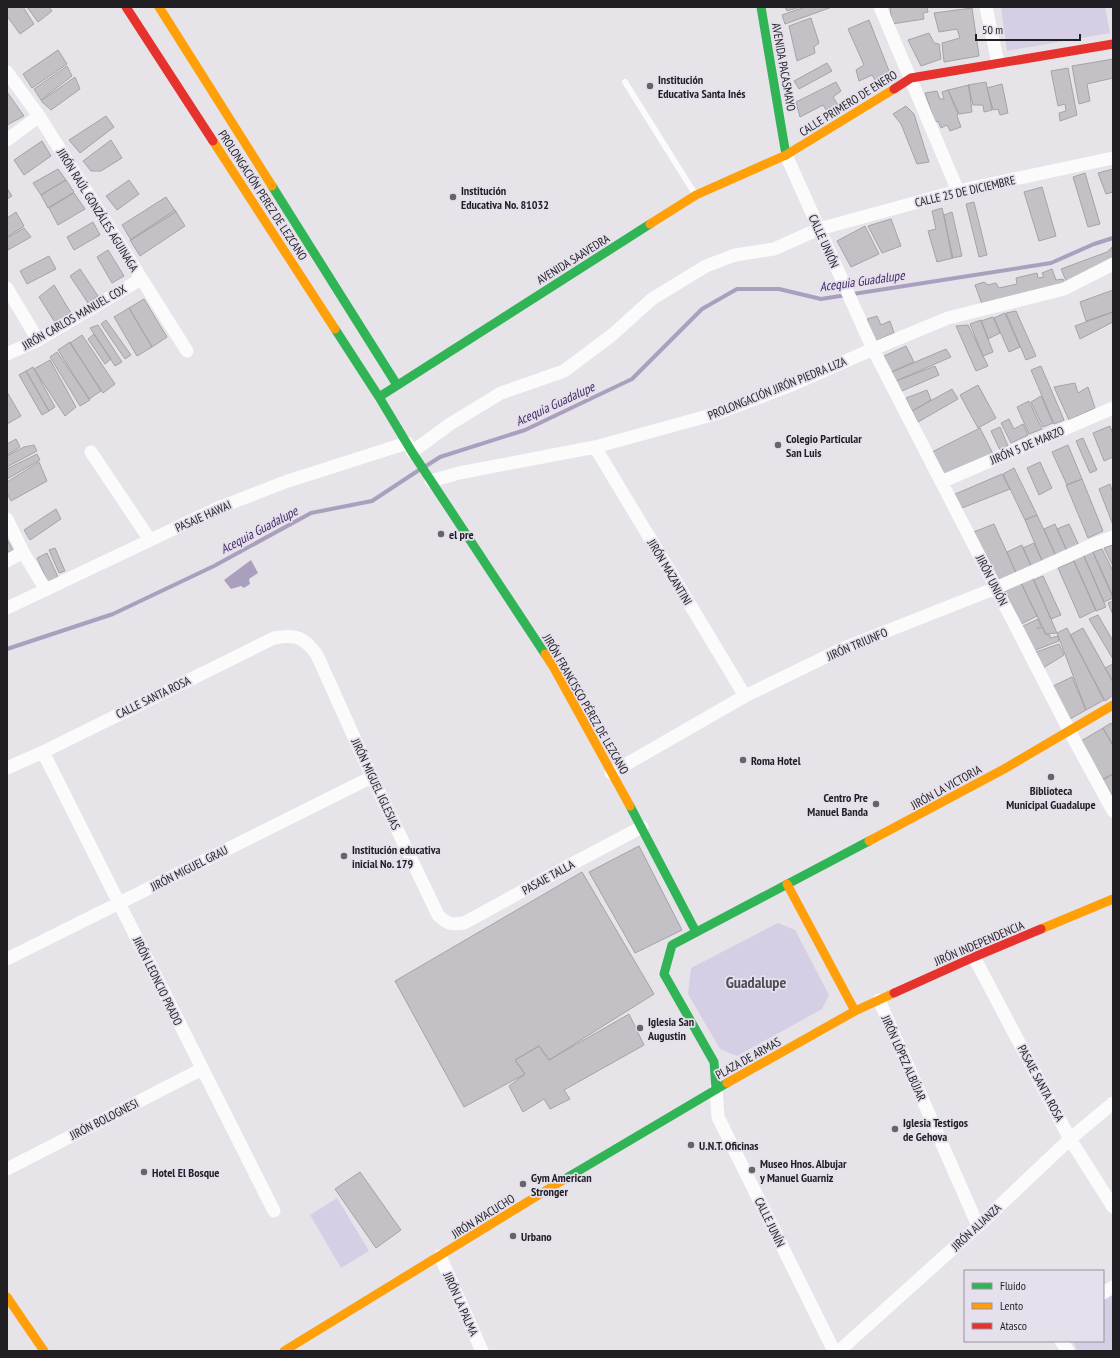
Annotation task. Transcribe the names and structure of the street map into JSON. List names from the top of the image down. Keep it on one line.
{"streets":{"main road":["AVENIDA PACASMAYO","CALLE PRIMERO DE ENERO","PROLONGACIÓN PEREZ DE LEZCANO","AVENIDA SAAVEDRA","JIRÓN FRANCISCO PÉREZ DE LEZCANO","JIRÓN LA VICTORIA","JIRÓN INDEPENDENCIA","PLAZA DE ARMAS","JIRÓN AYACUCHO"],"street":["CALLE 25 DE DICIEMBRE","JIRÓN RAÚL GONZÁLES AGUINAGA","CALLE UNIÓN","JIRÓN CARLOS MANUEL COX","PROLONGACIÓN JIRÓN PIEDRA LIZA","JIRÓN 5 DE MARZO","PASAJE HAWAI","JIRÓN MAZANTINI","JIRÓN UNIÓN","JIRÓN TRIUNFO","CALLE SANTA ROSA","JIRÓN MIGUEL IGLESIAS","JIRÓN MIGUEL GRAU","PASAJE TALLA","JIRÓN LEONCIO PRADO","JIRÓN LÓPEZ ALBÚJAR","PASAJE SANTA ROSA","JIRÓN BOLOGNESI","CALLE JUNÍN","JIRÓN ALIANZA","JIRÓN LA PALMA"]},"crossings":[["AVENIDA PACASMAYO","CALLE PRIMERO DE ENERO"],["AVENIDA PACASMAYO","CALLE UNIÓN"],["AVENIDA PACASMAYO","AVENIDA SAAVEDRA"],["CALLE PRIMERO DE ENERO","CALLE UNIÓN"],["CALLE PRIMERO DE ENERO","AVENIDA SAAVEDRA"],["CALLE 25 DE DICIEMBRE","PROLONGACIÓN PEREZ DE LEZCANO"],["CALLE 25 DE DICIEMBRE","CALLE UNIÓN"],["CALLE 25 DE DICIEMBRE","PASAJE HAWAI"],["CALLE 25 DE DICIEMBRE","JIRÓN FRANCISCO PÉREZ DE LEZCANO"],["PROLONGACIÓN PEREZ DE LEZCANO","AVENIDA SAAVEDRA"],["PROLONGACIÓN PEREZ DE LEZCANO","PASAJE HAWAI"],["PROLONGACIÓN PEREZ DE LEZCANO","JIRÓN FRANCISCO PÉREZ DE LEZCANO"],["JIRÓN RAÚL GONZÁLES AGUINAGA","JIRÓN CARLOS MANUEL COX"],["CALLE UNIÓN","AVENIDA SAAVEDRA"],["CALLE UNIÓN","PROLONGACIÓN JIRÓN PIEDRA LIZA"],["CALLE UNIÓN","JIRÓN UNIÓN"],["PROLONGACIÓN JIRÓN PIEDRA LIZA","JIRÓN MAZANTINI"],["PROLONGACIÓN JIRÓN PIEDRA LIZA","JIRÓN UNIÓN"],["PROLONGACIÓN JIRÓN PIEDRA LIZA","JIRÓN FRANCISCO PÉREZ DE LEZCANO"],["JIRÓN 5 DE MARZO","JIRÓN UNIÓN"],["PASAJE HAWAI","JIRÓN FRANCISCO PÉREZ DE LEZCANO"],["JIRÓN MAZANTINI","JIRÓN TRIUNFO"],["JIRÓN UNIÓN","JIRÓN TRIUNFO"],["JIRÓN UNIÓN","JIRÓN LA VICTORIA"],["JIRÓN TRIUNFO","JIRÓN FRANCISCO PÉREZ DE LEZCANO"],["CALLE SANTA ROSA","JIRÓN MIGUEL IGLESIAS"],["CALLE SANTA ROSA","JIRÓN LEONCIO PRADO"],["JIRÓN FRANCISCO PÉREZ DE LEZCANO","PASAJE TALLA"],["JIRÓN FRANCISCO PÉREZ DE LEZCANO","PLAZA DE ARMAS"],["JIRÓN MIGUEL IGLESIAS","JIRÓN MIGUEL GRAU"],["JIRÓN MIGUEL IGLESIAS","PASAJE TALLA"],["JIRÓN LA VICTORIA","PLAZA DE ARMAS"],["JIRÓN MIGUEL GRAU","JIRÓN LEONCIO PRADO"],["JIRÓN INDEPENDENCIA","PLAZA DE ARMAS"],["JIRÓN INDEPENDENCIA","JIRÓN LÓPEZ ALBÚJAR"],["JIRÓN INDEPENDENCIA","PASAJE SANTA ROSA"],["JIRÓN LEONCIO PRADO","JIRÓN BOLOGNESI"],["PLAZA DE ARMAS","JIRÓN AYACUCHO"],["PLAZA DE ARMAS","CALLE JUNÍN"],["JIRÓN LÓPEZ ALBÚJAR","JIRÓN ALIANZA"],["PASAJE SANTA ROSA","JIRÓN ALIANZA"],["JIRÓN AYACUCHO","CALLE JUNÍN"],["JIRÓN AYACUCHO","JIRÓN LA PALMA"]],"districts":["Guadalupe"],"water":["Acequia Guadalupe"],"places":["Institución Educativa Santa Inés","Institución Educativa No. 81032","Colegio Particular San Luis","el pre","Roma Hotel","Biblioteca Municipal Guadalupe","Centro Pre Manuel Banda","Institución educativa inicial No. 179","Iglesia San Augustin","Iglesia Testigos de Gehova","U.N.T. Oficinas","Museo Hnos. Albujar y Manuel Guarniz","Hotel El Bosque","Gym American Stronger","Urbano"],"legend":["Fluido","Lento","Atasco"],"scale_bar":"50 m"}
